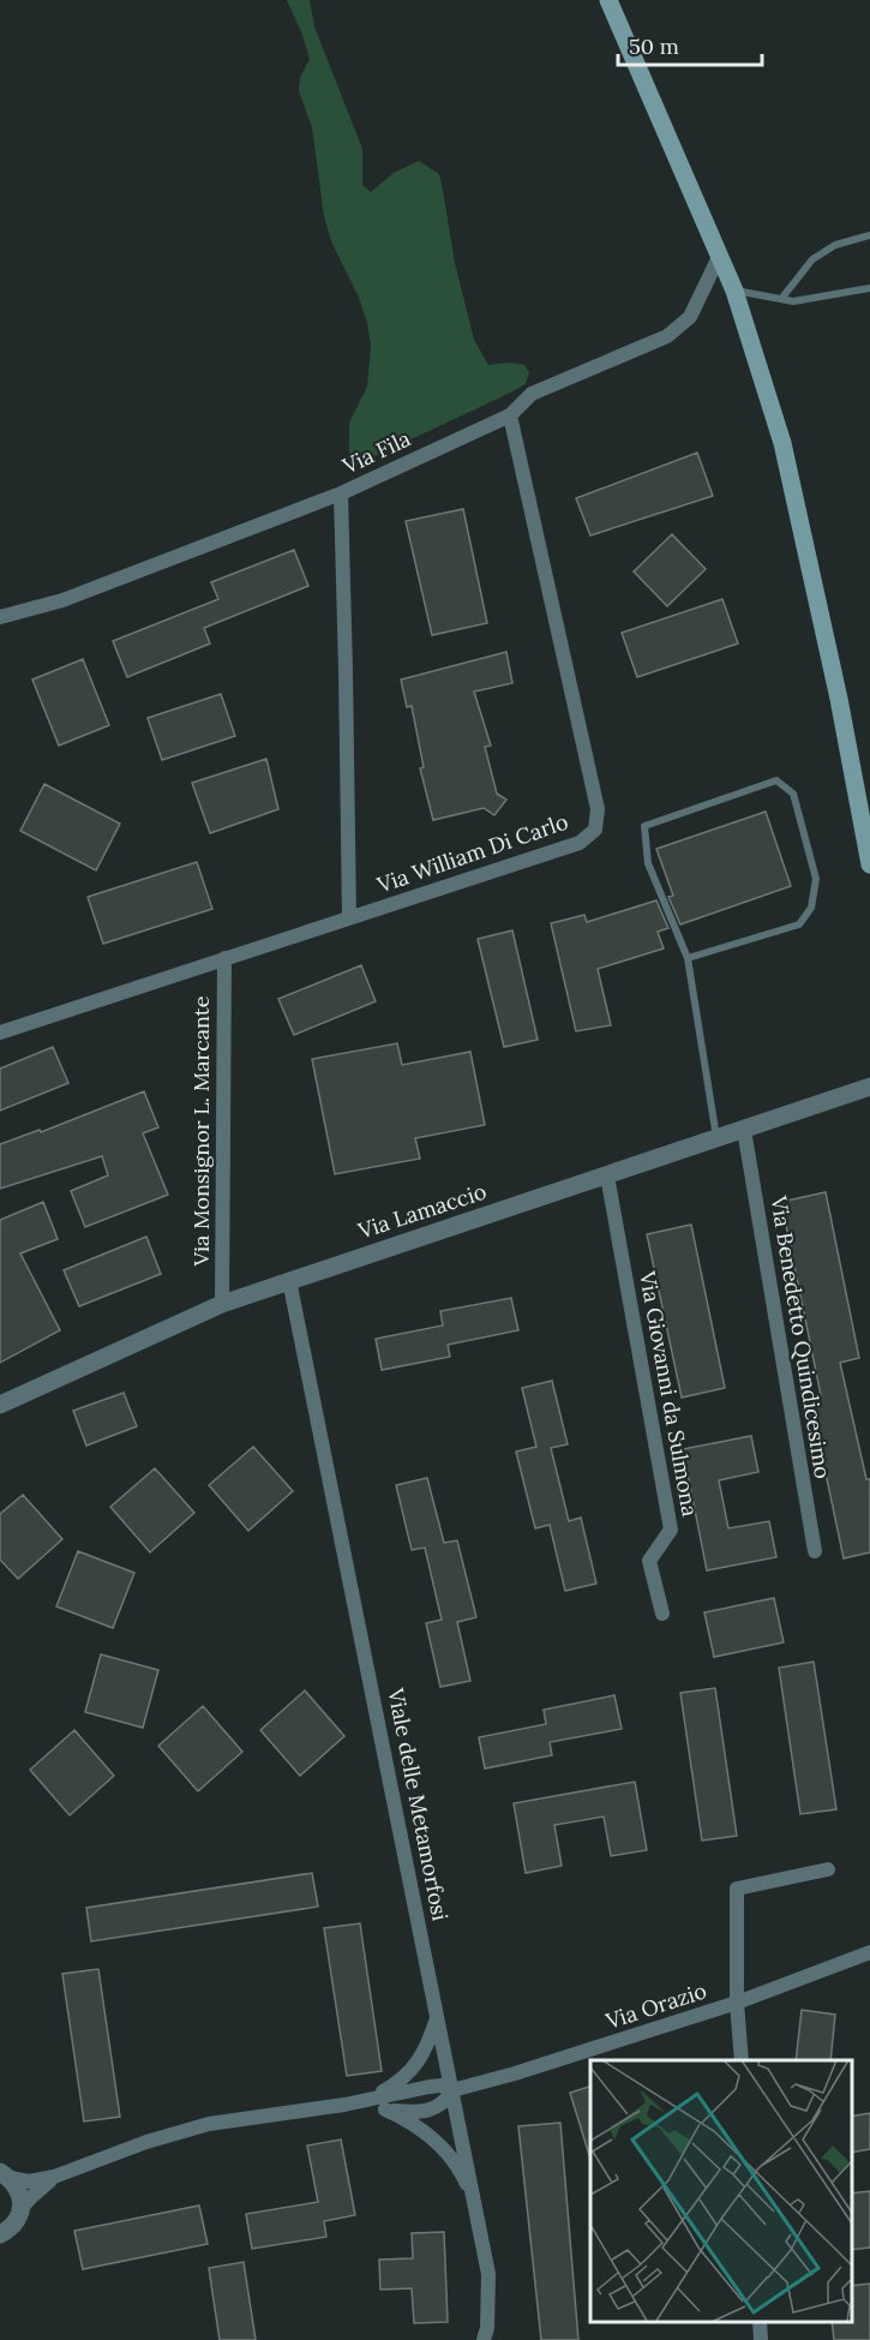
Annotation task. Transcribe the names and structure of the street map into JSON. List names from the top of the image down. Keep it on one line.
{"streets":{"street":["Via Fila","Via William Di Carlo","Via Monsignor L. Marcante","Via Lamaccio","Via Benedetto Quindicesimo","Via Giovanni da Sulmona","Viale delle Metamorfosi","Via Orazio"]},"crossings":[["Via Fila","Via William Di Carlo"],["Via William Di Carlo","Via Monsignor L. Marcante"],["Via Monsignor L. Marcante","Via Lamaccio"],["Via Lamaccio","Via Benedetto Quindicesimo"],["Via Lamaccio","Via Giovanni da Sulmona"],["Via Lamaccio","Viale delle Metamorfosi"],["Viale delle Metamorfosi","Via Orazio"]],"scale_bar":"50 m"}
